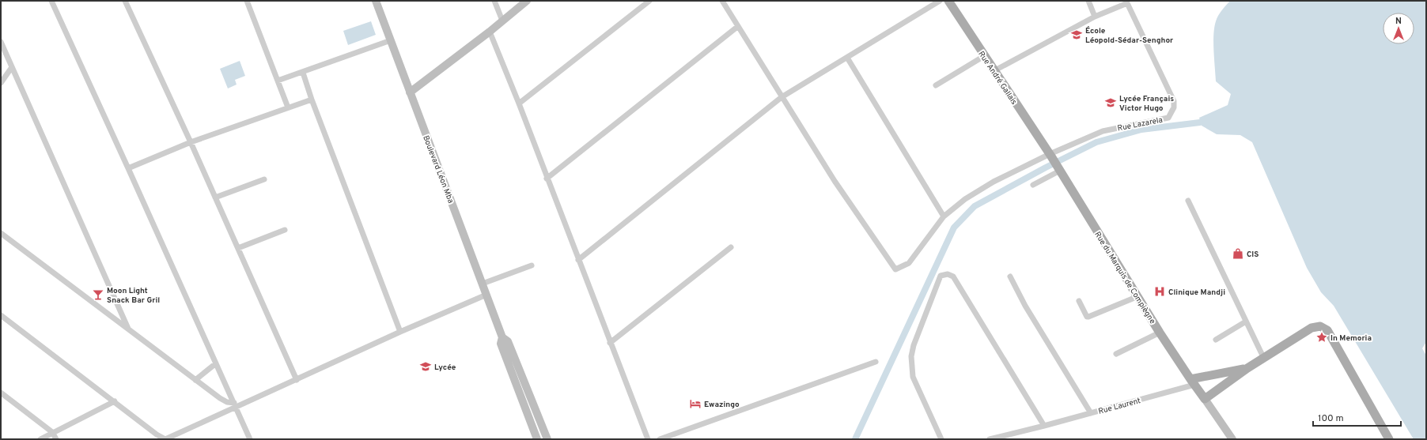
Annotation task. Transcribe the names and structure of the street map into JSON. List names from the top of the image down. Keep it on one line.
{"streets":{"main road":["Rue André Gallais","Rue du Marquis de Compiègne"],"street":["Rue Lazarela","Boulevard Léon Mba","Rue Laurent"]},"crossings":[["Rue André Gallais","Rue Lazarela"],["Rue André Gallais","Rue du Marquis de Compiègne"],["Rue Lazarela","Rue du Marquis de Compiègne"],["Rue du Marquis de Compiègne","Rue Laurent"]],"places":{"school or university":["École Léopold-Sédar-Senghor","Lycée Français Victor Hugo","Lycée"],"shop":["CIS"],"hospital":["Clinique Mandji"],"bar":["Moon Light Snack Bar Gril"],"place":["In Memoria"],"hotel":["Ewazingo"]},"scale_bar":"100 m","north":"top"}
